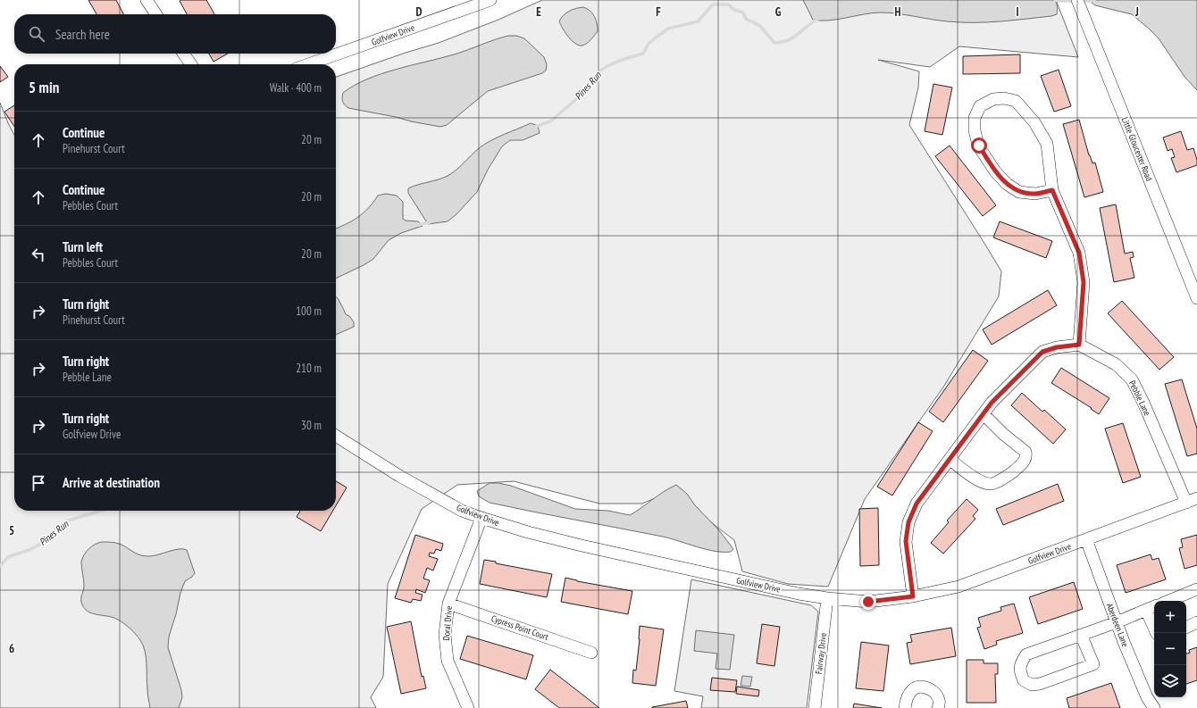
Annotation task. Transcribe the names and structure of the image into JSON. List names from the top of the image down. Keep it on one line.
{"streets":{"street":["Golfview Drive","Little Gloucester Road","Pebble Lane","Doral Drive","Aberdeen Lane","Cypress Point Court","Fairway Drive"]},"crossings":[["Golfview Drive","Pebble Lane"],["Golfview Drive","Doral Drive"],["Golfview Drive","Aberdeen Lane"],["Golfview Drive","Fairway Drive"],["Doral Drive","Cypress Point Court"]],"water":["Pines Run"],"page":{"search":"Search here","heading":["5 min","Walk · 400 m"],"list":[["Continue","Pinehurst Court","20 m"],["Continue","Pebbles Court","20 m"],["Turn left","Pebbles Court","20 m"],["Turn right","Pinehurst Court","100 m"],["Turn right","Pebble Lane","210 m"],["Turn right","Golfview Drive","30 m"],"Arrive at destination"],"map_buttons":["+","−"]},"grid":{"columns":["D","E","F","G","H","I","J"],"rows":["5","6"]}}
